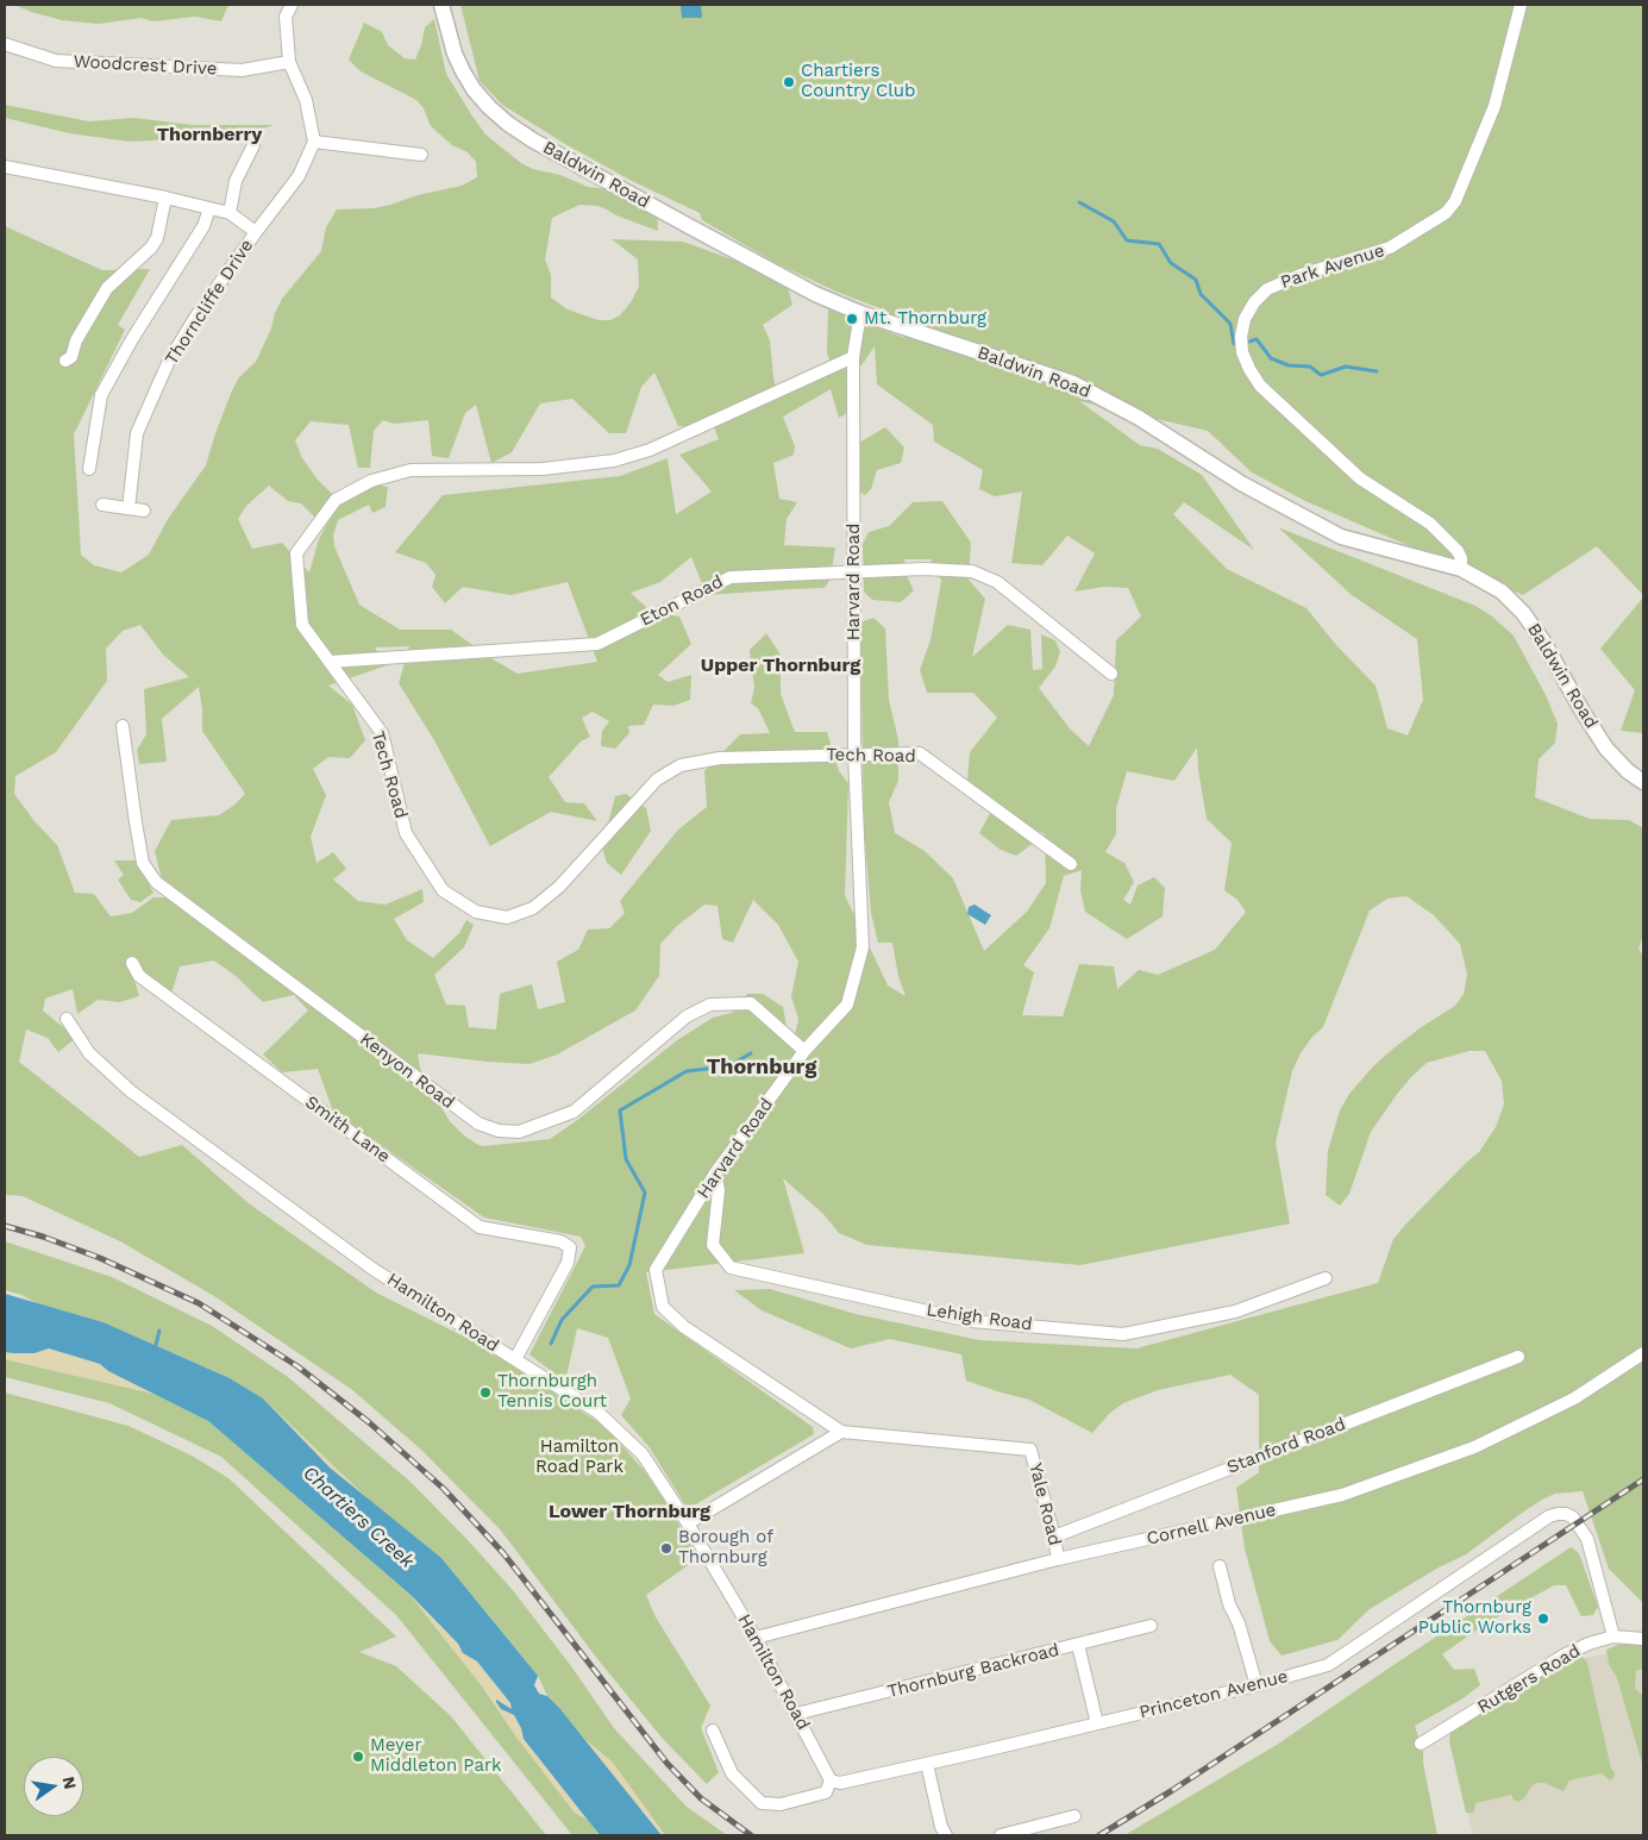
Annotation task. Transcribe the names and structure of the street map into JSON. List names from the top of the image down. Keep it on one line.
{"streets":{"street":["Woodcrest Drive","Baldwin Road","Park Avenue","Thorncliffe Drive","Harvard Road","Eton Road","Tech Road","Kenyon Road","Smith Lane","Hamilton Road","Lehigh Road","Stanford Road","Yale Road","Cornell Avenue","Thornburg Backroad","Rutgers Road","Princeton Avenue"]},"crossings":[["Baldwin Road","Park Avenue"],["Baldwin Road","Harvard Road"],["Harvard Road","Eton Road"],["Harvard Road","Tech Road"],["Harvard Road","Kenyon Road"],["Harvard Road","Lehigh Road"],["Harvard Road","Yale Road"],["Eton Road","Tech Road"],["Smith Lane","Hamilton Road"],["Hamilton Road","Cornell Avenue"],["Hamilton Road","Thornburg Backroad"],["Hamilton Road","Princeton Avenue"],["Stanford Road","Yale Road"],["Yale Road","Cornell Avenue"],["Rutgers Road","Princeton Avenue"]],"districts":["Thornberry","Upper Thornburg","Thornburg","Lower Thornburg"],"water":["Chartiers Creek"],"parks":["Hamilton Road Park"],"places":["Chartiers Country Club","Mt. Thornburg","Thornburgh Tennis Court","Borough of Thornburg","Thornburg Public Works","Meyer Middleton Park"],"north":"right"}
